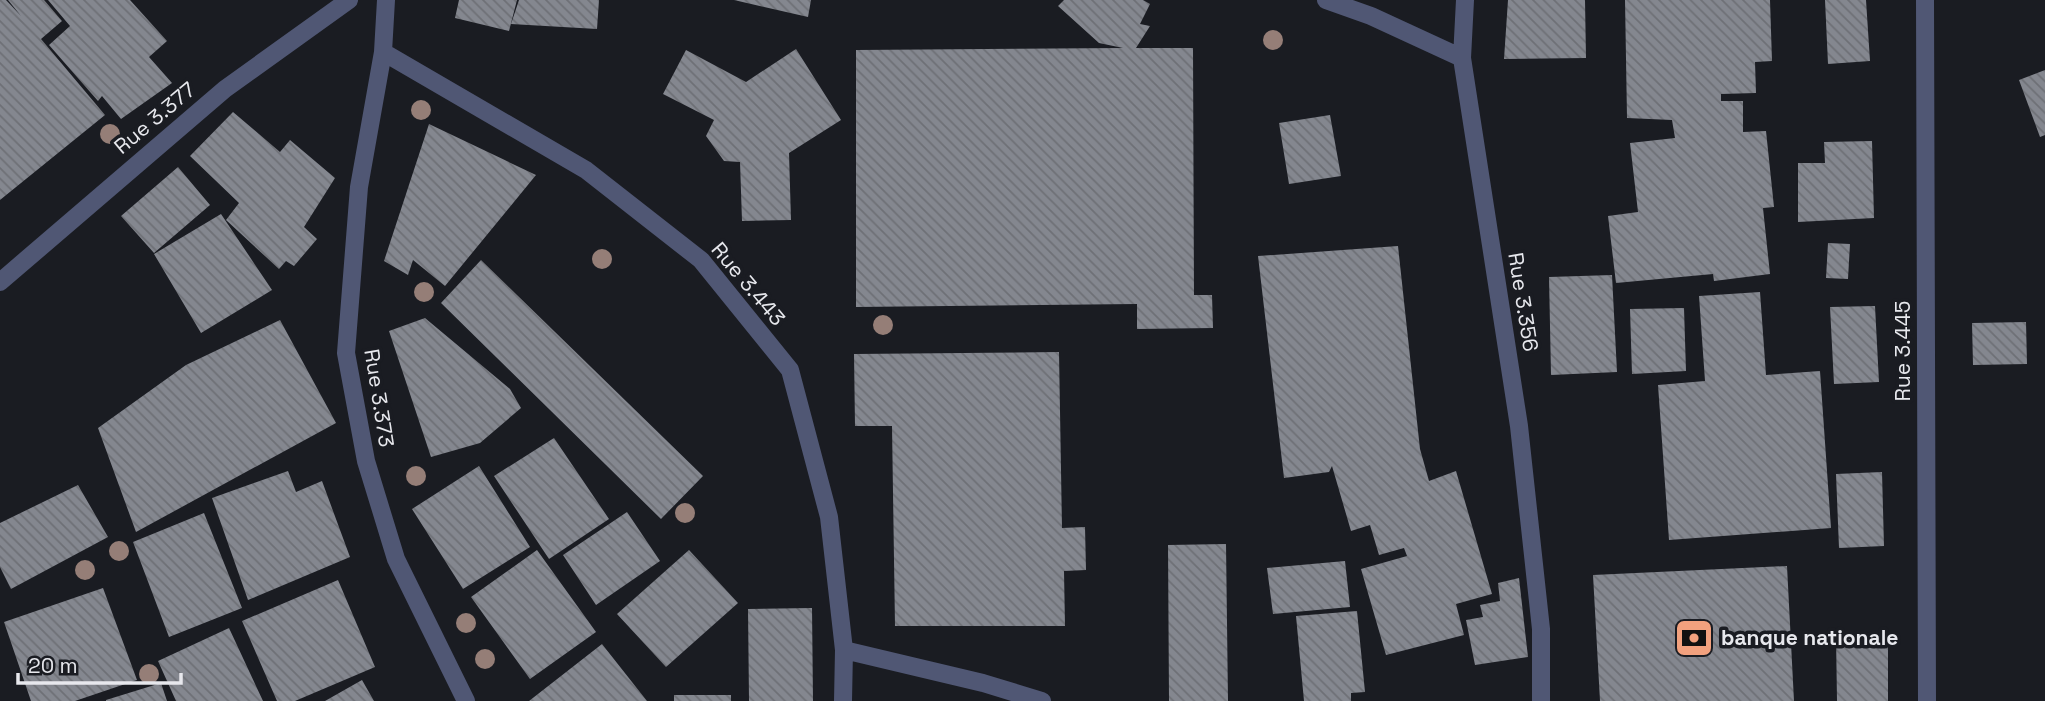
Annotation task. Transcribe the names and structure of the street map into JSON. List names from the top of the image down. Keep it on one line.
{"streets":{"street":["Rue 3.377","Rue 3.443","Rue 3.356","Rue 3.445","Rue 3.373"]},"crossings":[["Rue 3.443","Rue 3.373"]],"places":{"bank":["banque nationale"]},"scale_bar":"20 m"}
